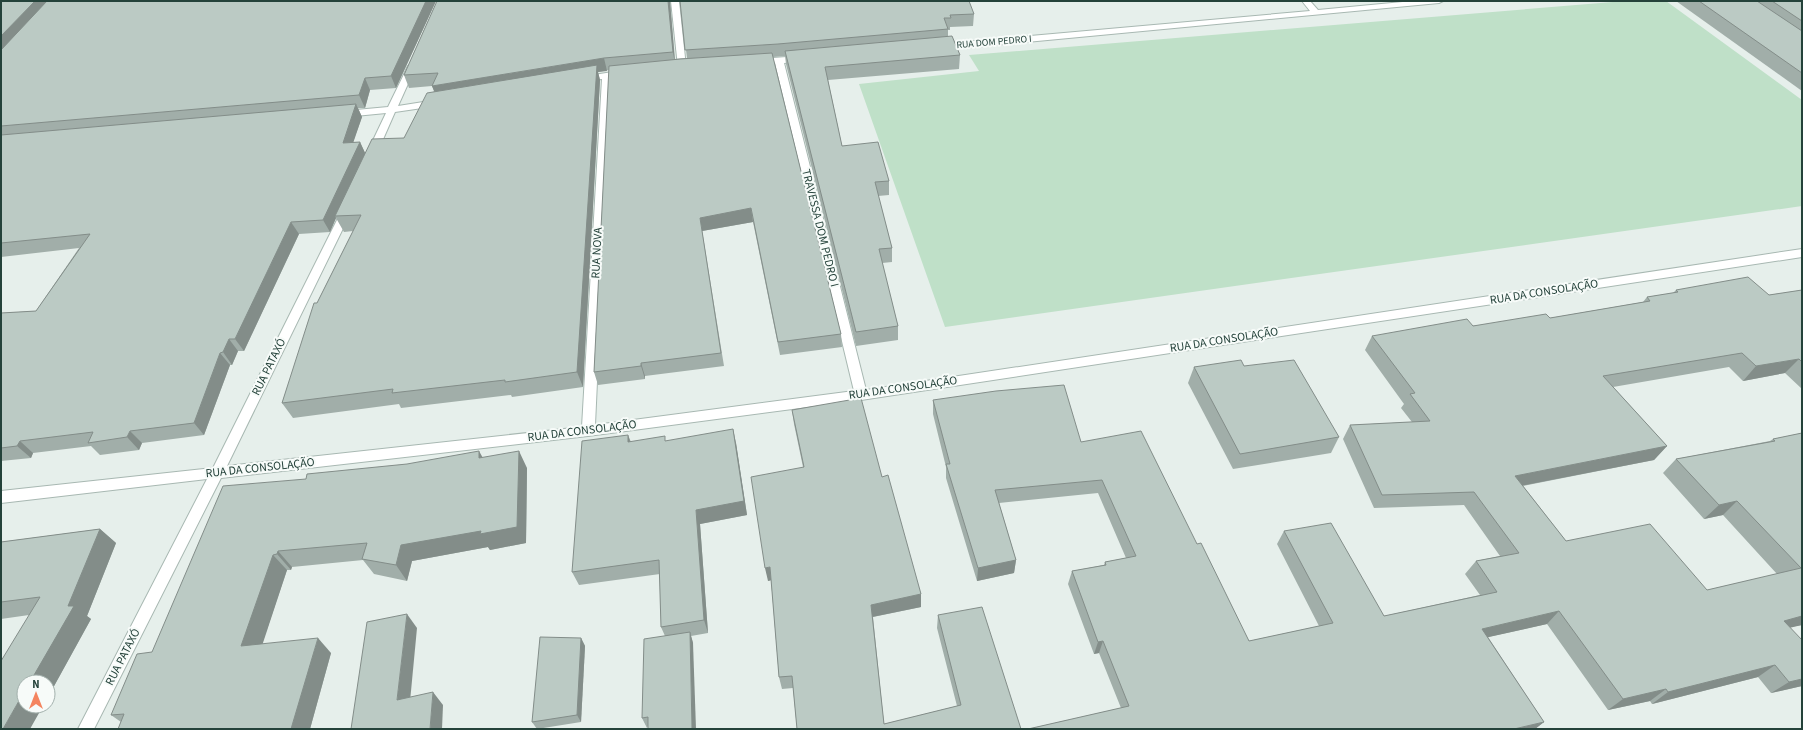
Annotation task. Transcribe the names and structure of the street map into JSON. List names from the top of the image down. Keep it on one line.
{"streets":{"street":["RUA DOM PEDRO I","TRAVESSA DOM PEDRO I","RUA NOVA","RUA DA CONSOLAÇÃO","RUA PATAXÓ"]},"crossings":[["TRAVESSA DOM PEDRO I","RUA DA CONSOLAÇÃO"],["RUA NOVA","RUA DA CONSOLAÇÃO"],["RUA DA CONSOLAÇÃO","RUA PATAXÓ"]],"north":"top"}
